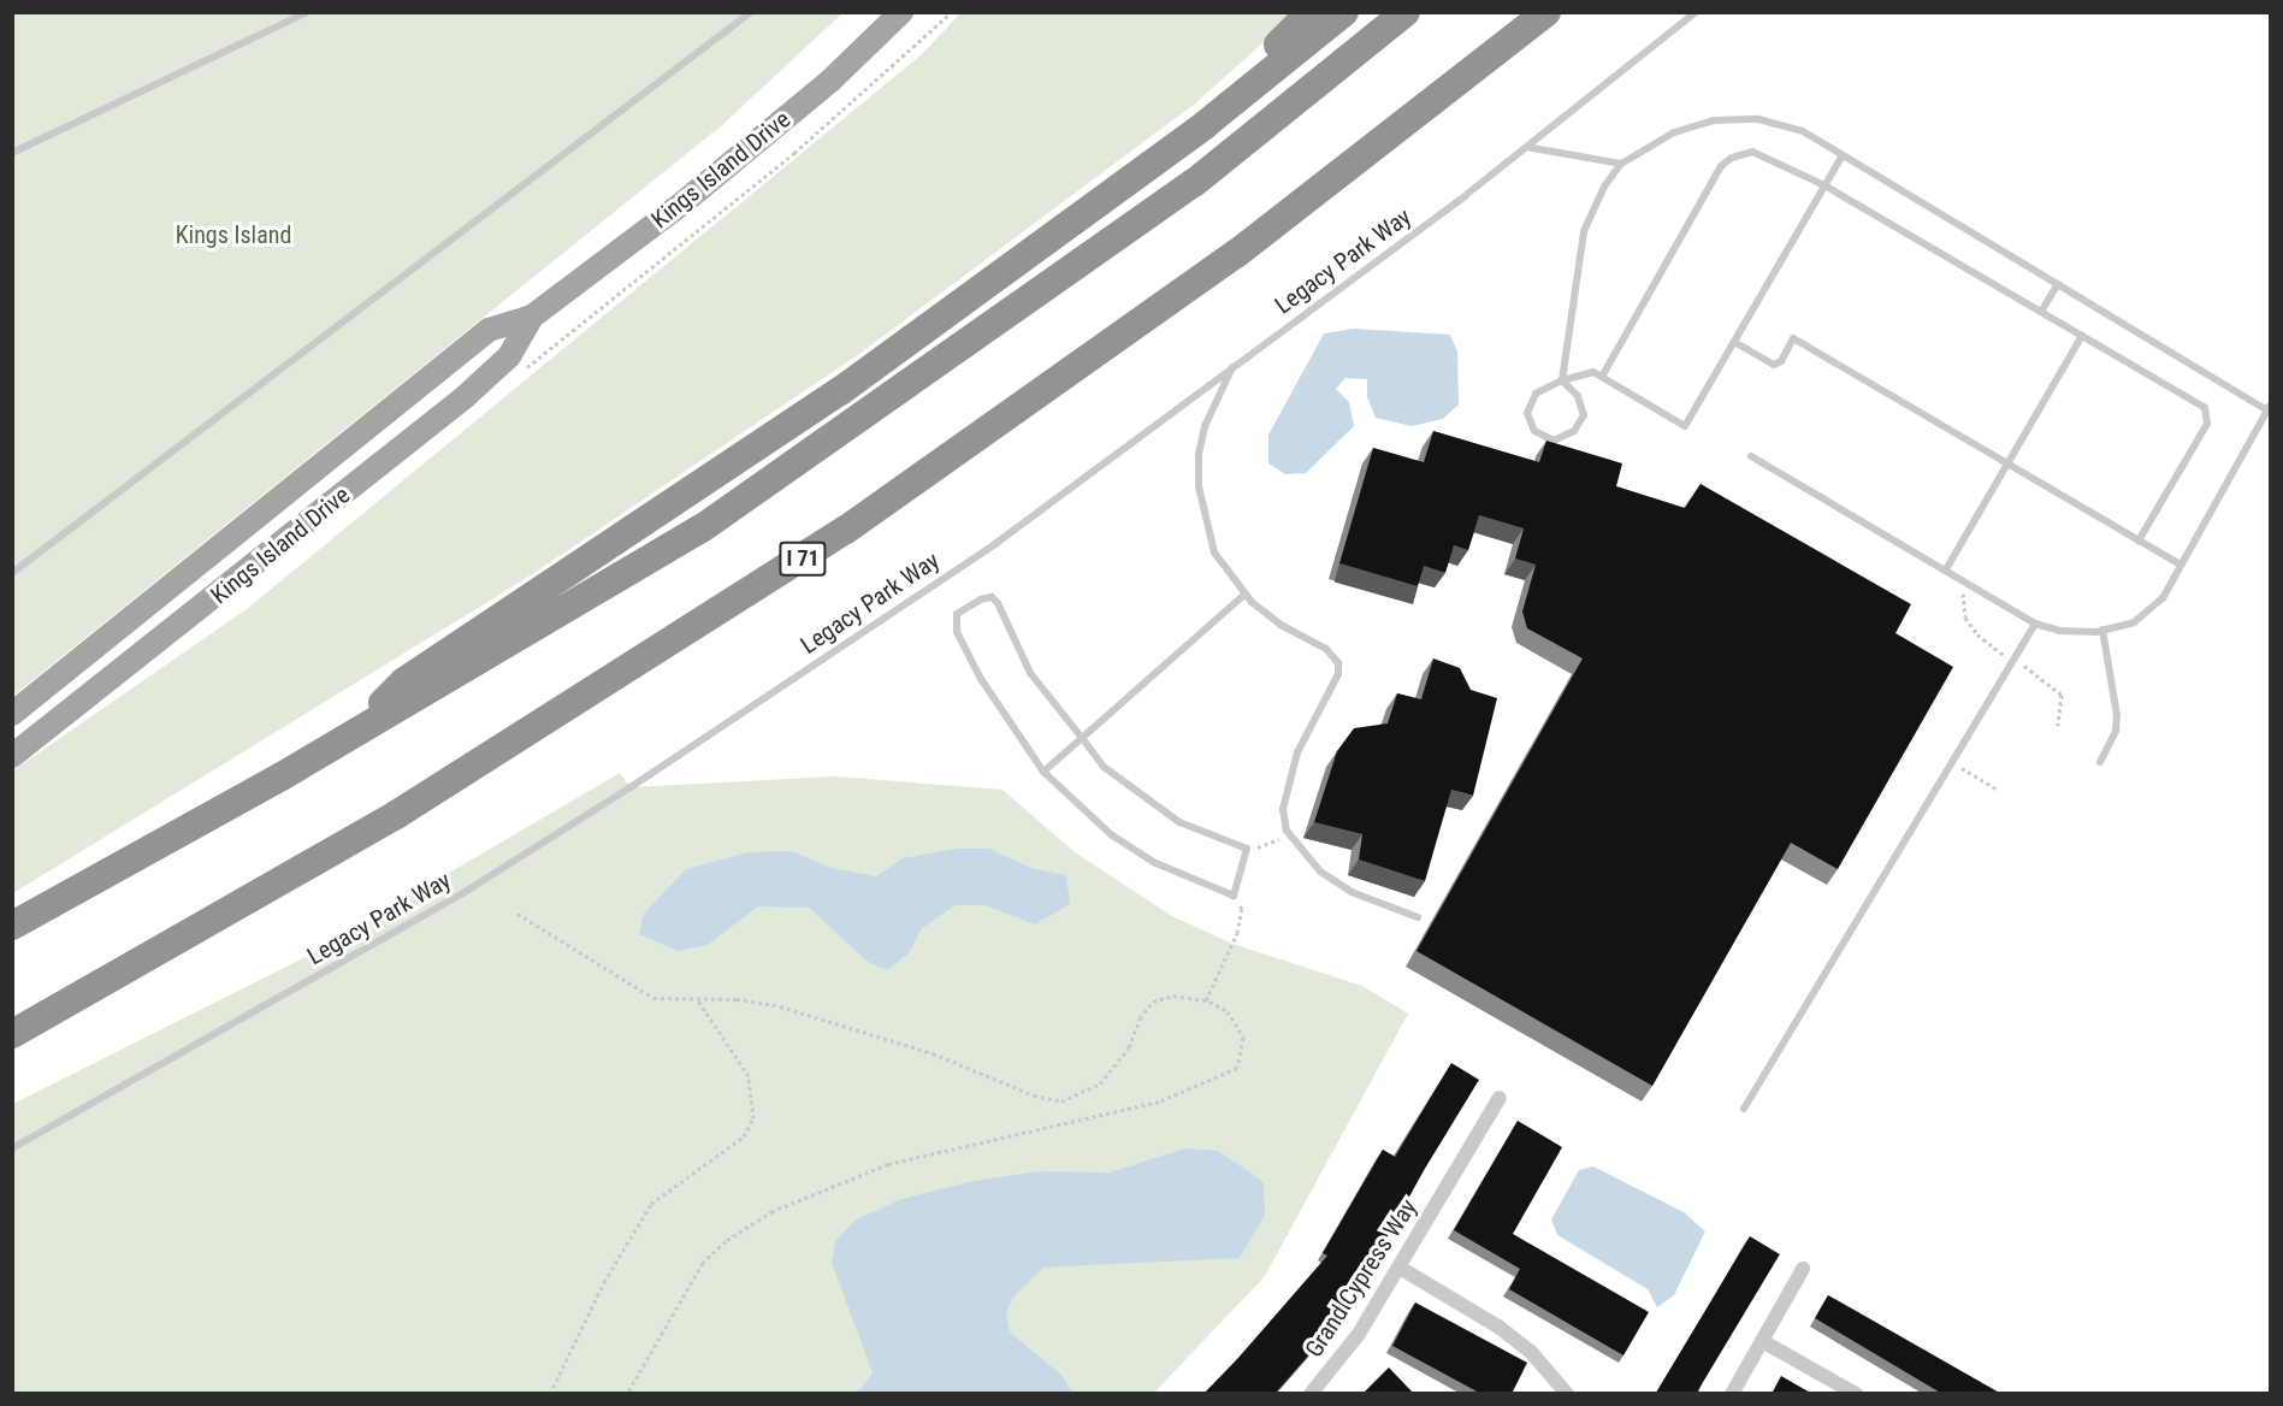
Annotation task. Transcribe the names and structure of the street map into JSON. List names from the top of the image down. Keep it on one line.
{"streets":{"highway":["I 71"],"main road":["Kings Island Drive"],"street":["Grand Cypress Way"],"lane":["Legacy Park Way"]},"parks":["Kings Island"]}
